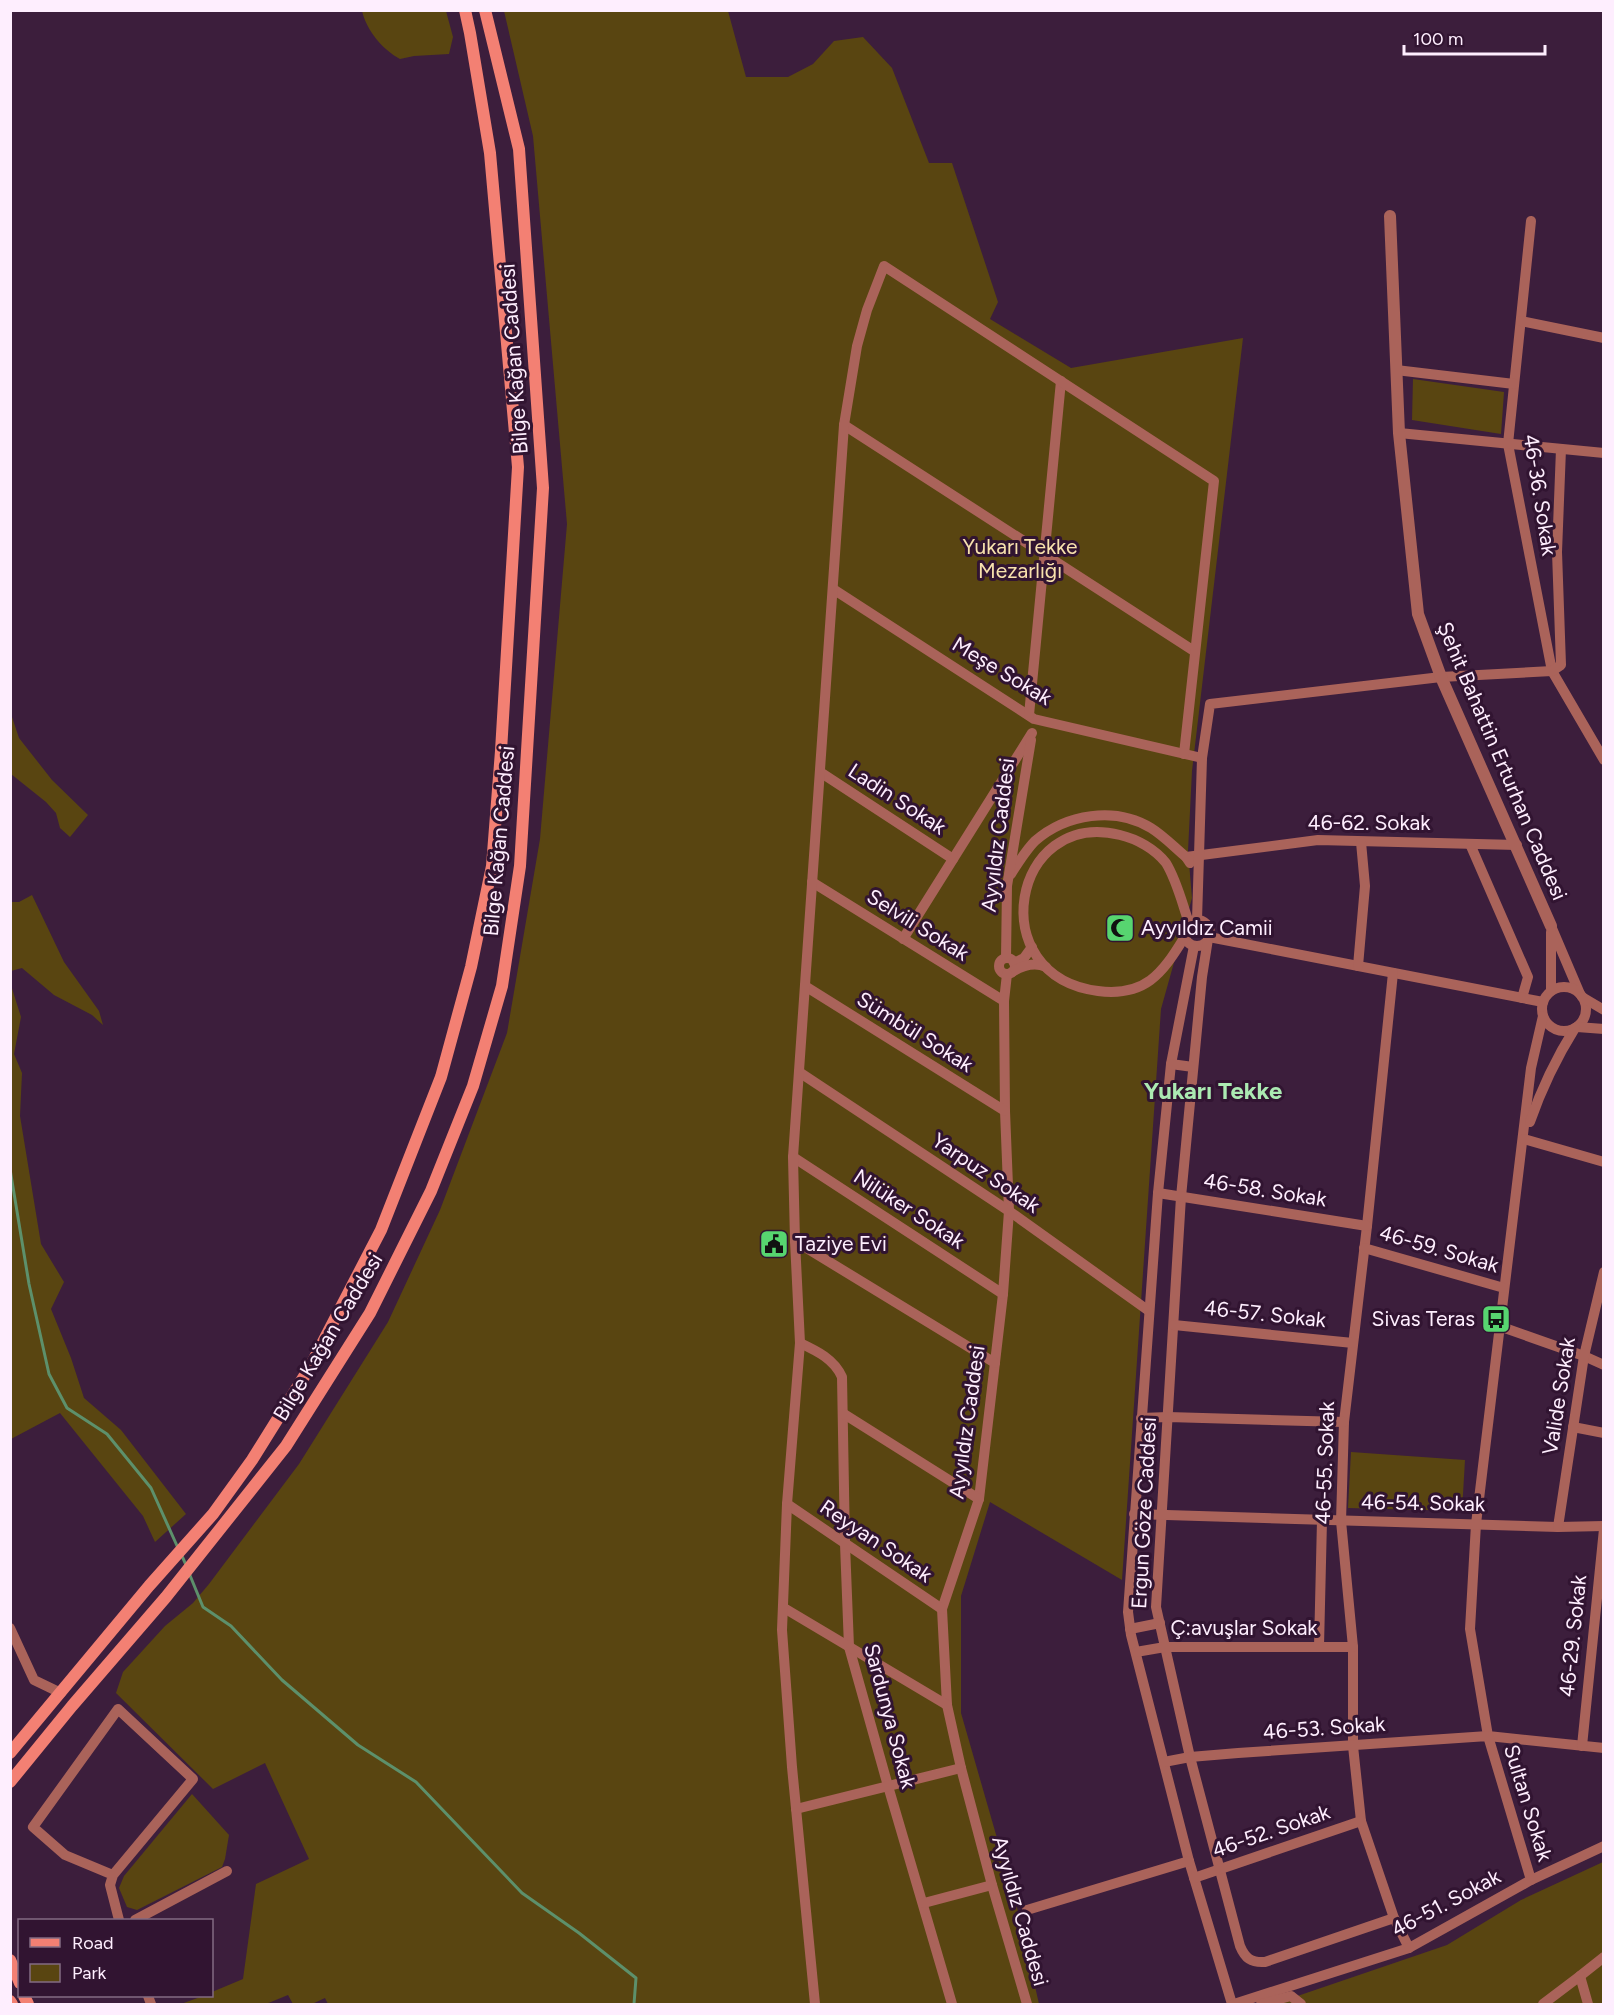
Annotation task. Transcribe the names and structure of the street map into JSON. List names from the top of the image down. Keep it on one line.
{"streets":{"main road":["Bilge Kağan Caddesi"],"street":["46-36. Sokak","Meşe Sokak","Şehit Bahattin Erturhan Caddesi","Ladin Sokak","46-62. Sokak","Ayyıldız Caddesi","Selvili Sokak","Sümbül Sokak","Yarpuz Sokak","46-58. Sokak","Nilüker Sokak","46-59. Sokak","46-57. Sokak","Valide Sokak","46-55. Sokak","46-54. Sokak","Ergun Göze Caddesi","Reyyan Sokak","Ç:avuşlar Sokak","46-29. Sokak","Sardunya Sokak","46-53. Sokak","Sultan Sokak","46-52. Sokak","46-51. Sokak"]},"crossings":[["Meşe Sokak","Ayyıldız Caddesi"],["Şehit Bahattin Erturhan Caddesi","46-62. Sokak"],["Ayyıldız Caddesi","Selvili Sokak"],["Ayyıldız Caddesi","Sümbül Sokak"],["Ayyıldız Caddesi","Yarpuz Sokak"],["Ayyıldız Caddesi","Nilüker Sokak"],["Ayyıldız Caddesi","Reyyan Sokak"],["Yarpuz Sokak","Ergun Göze Caddesi"],["46-58. Sokak","46-55. Sokak"],["46-58. Sokak","Ergun Göze Caddesi"],["46-59. Sokak","46-55. Sokak"],["46-57. Sokak","46-55. Sokak"],["46-57. Sokak","Ergun Göze Caddesi"],["Valide Sokak","46-54. Sokak"],["46-55. Sokak","46-54. Sokak"],["46-55. Sokak","Ergun Göze Caddesi"],["46-55. Sokak","Ç:avuşlar Sokak"],["46-55. Sokak","46-53. Sokak"],["46-55. Sokak","46-52. Sokak"],["46-55. Sokak","46-51. Sokak"],["46-54. Sokak","Ergun Göze Caddesi"],["46-54. Sokak","46-29. Sokak"],["Ergun Göze Caddesi","Ç:avuşlar Sokak"],["Ergun Göze Caddesi","46-53. Sokak"],["Ergun Göze Caddesi","46-52. Sokak"],["Ergun Göze Caddesi","46-51. Sokak"],["Reyyan Sokak","Sardunya Sokak"],["46-53. Sokak","Sultan Sokak"],["Sultan Sokak","46-51. Sokak"]],"districts":["Yukarı Tekke"],"parks":["Yukarı Tekke Mezarlığı"],"places":{"mosque":["Ayyıldız Camii"],"public building":["Taziye Evi"],"bus stop":["Sivas Teras"]},"legend":["Road","Park"],"scale_bar":"100 m"}
